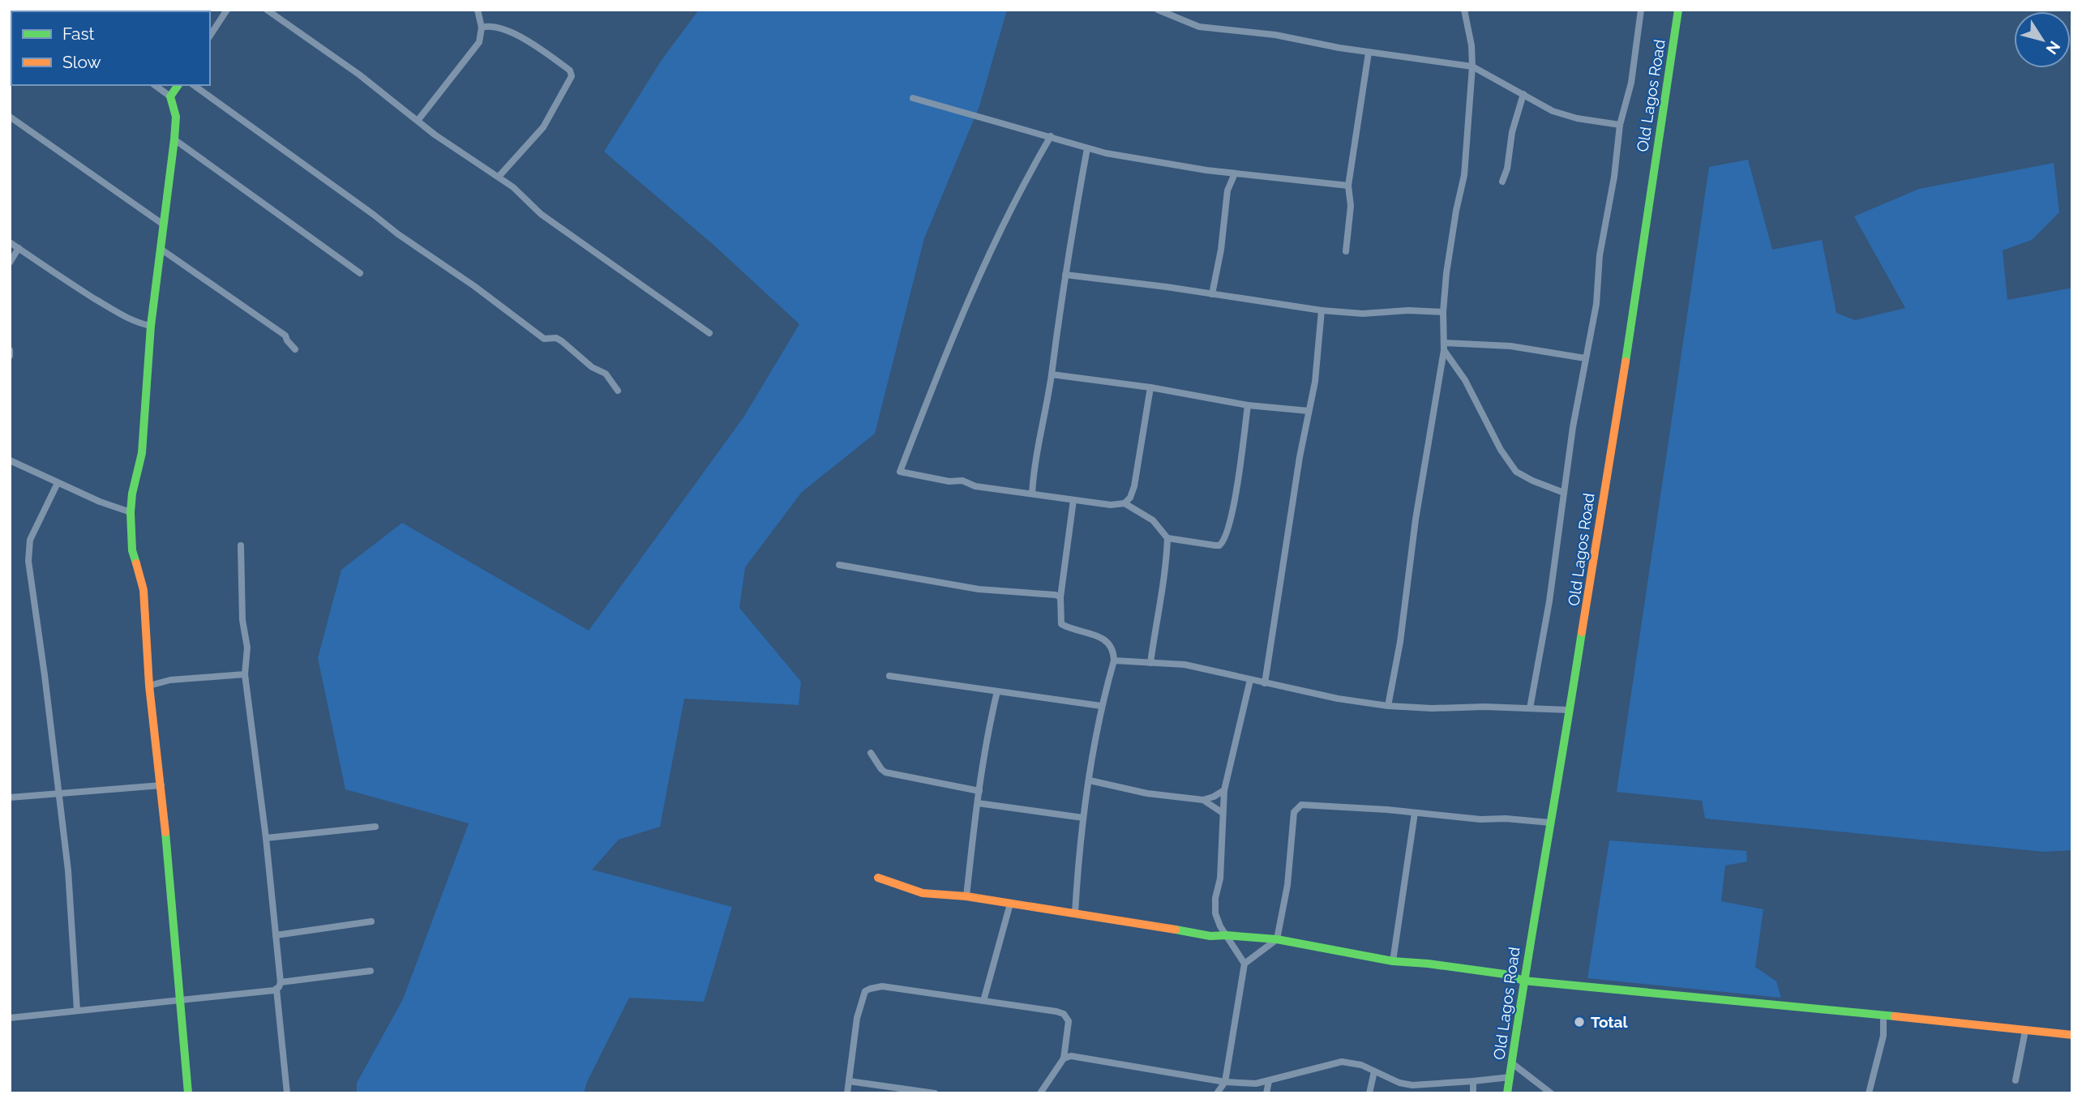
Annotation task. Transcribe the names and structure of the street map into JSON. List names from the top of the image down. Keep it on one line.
{"streets":{"street":["Old Lagos Road"]},"places":["Total"],"legend":["Fast","Slow"],"north":"bottom right"}
